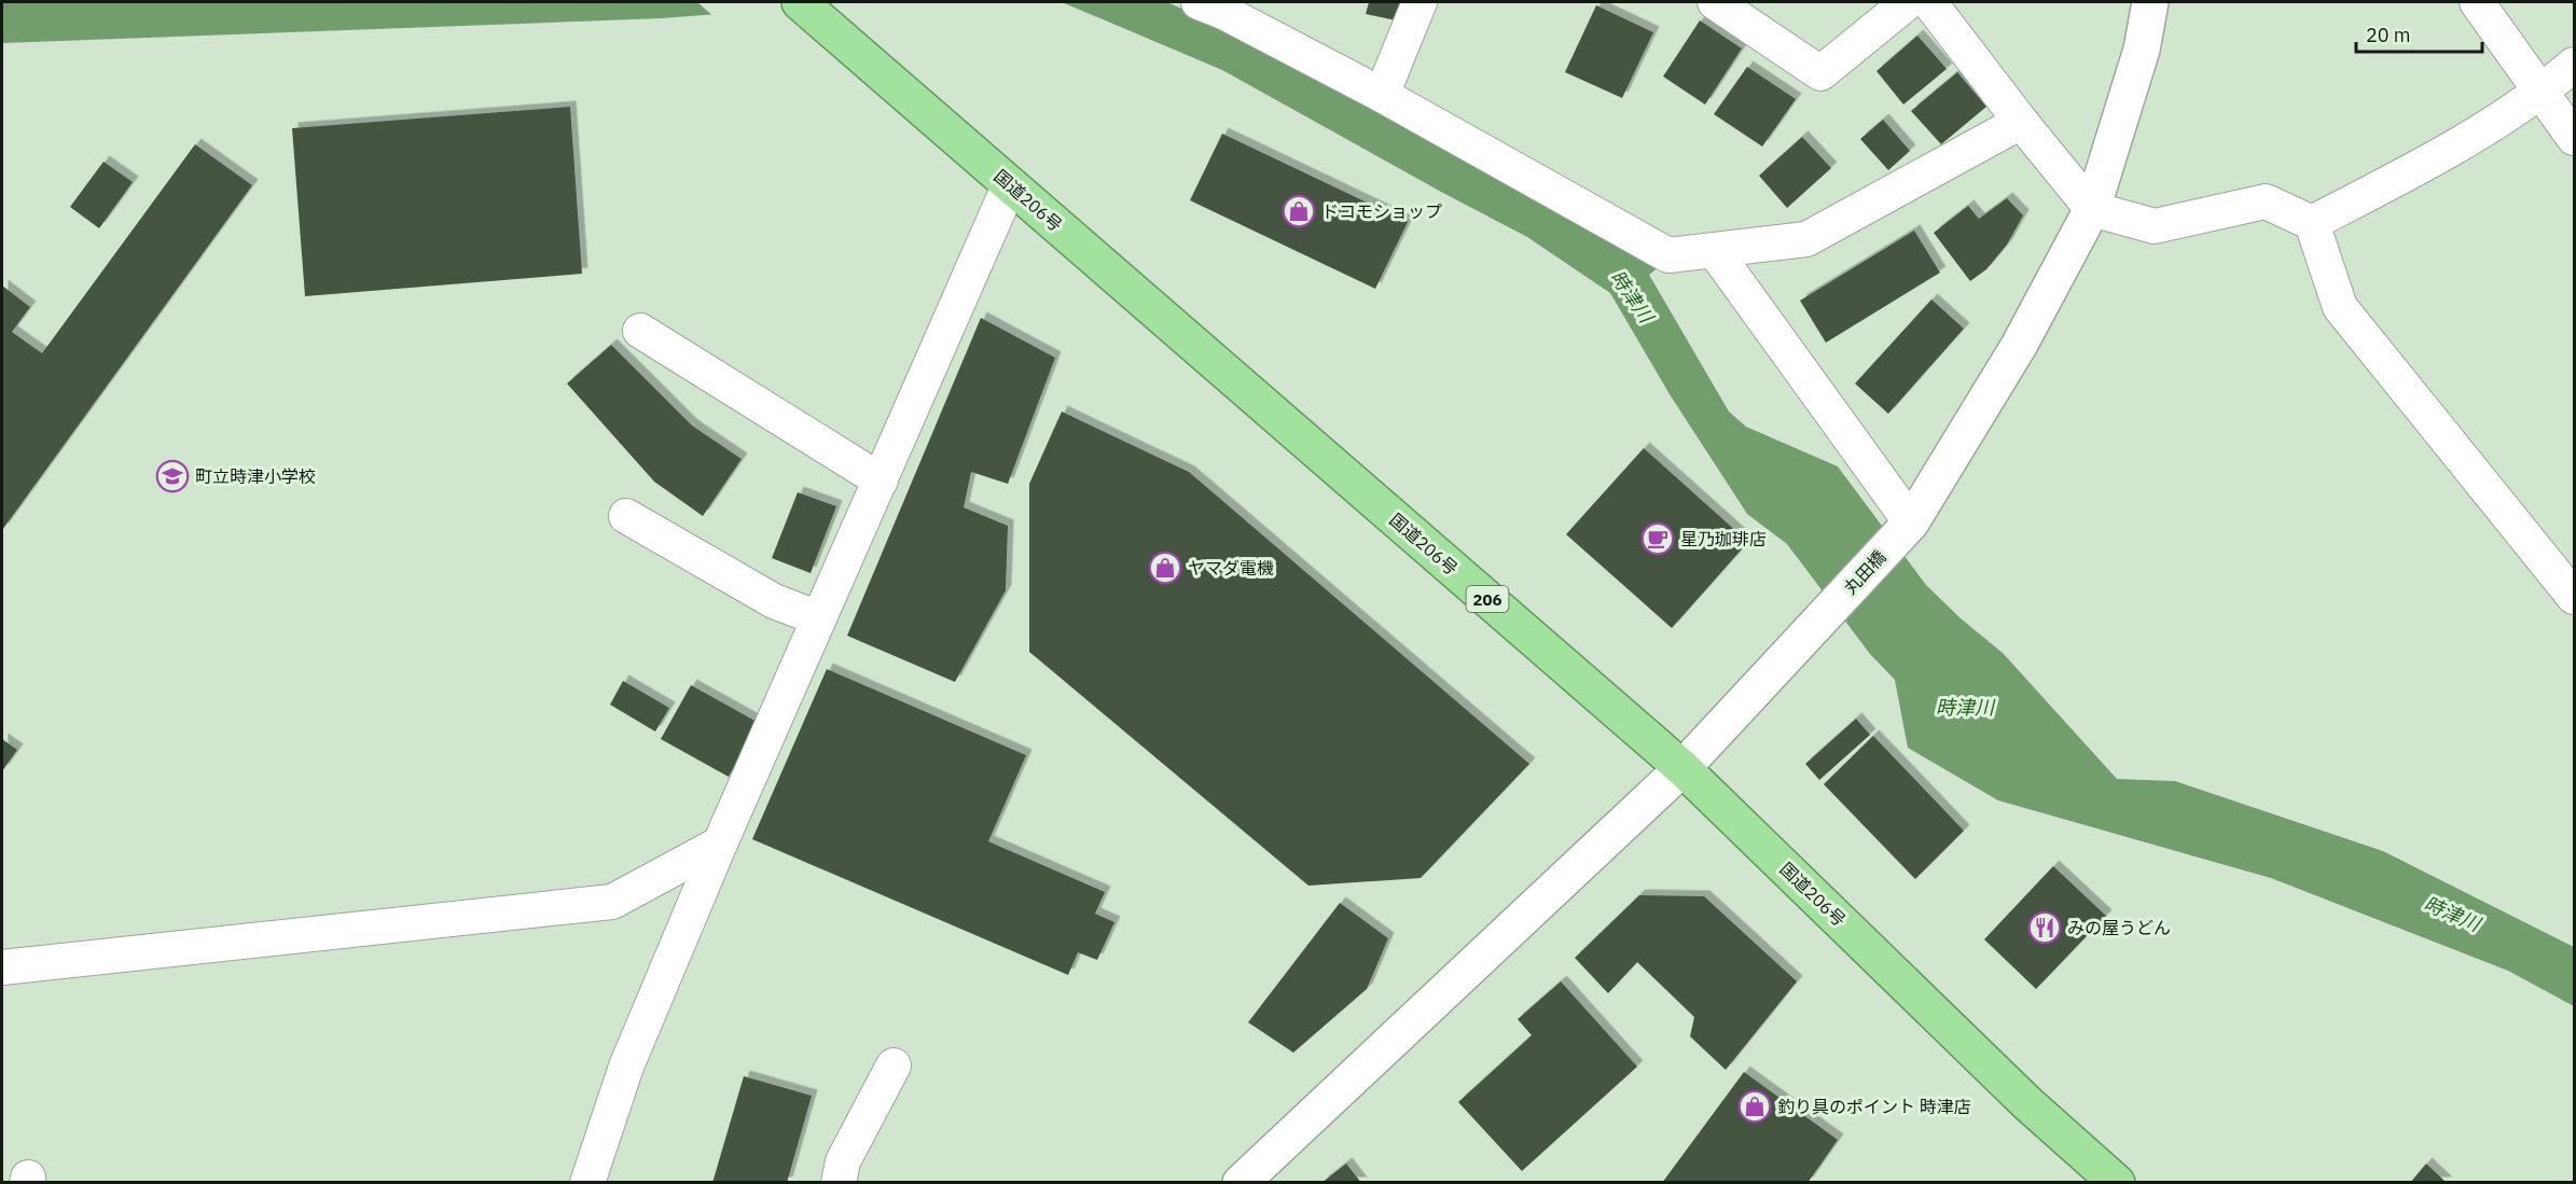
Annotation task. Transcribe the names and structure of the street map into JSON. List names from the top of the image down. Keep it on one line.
{"streets":{"highway":["国道206号","206"],"street":["丸田橋"]},"crossings":[["国道206号","丸田橋"]],"water":["時津川"],"places":{"shop":["ドコモショップ","ヤマダ電機","釣り具のポイント 時津店"],"school or university":["町立時津小学校"],"cafe":["星乃珈琲店"],"restaurant":["みの屋うどん"]},"scale_bar":"20 m"}
